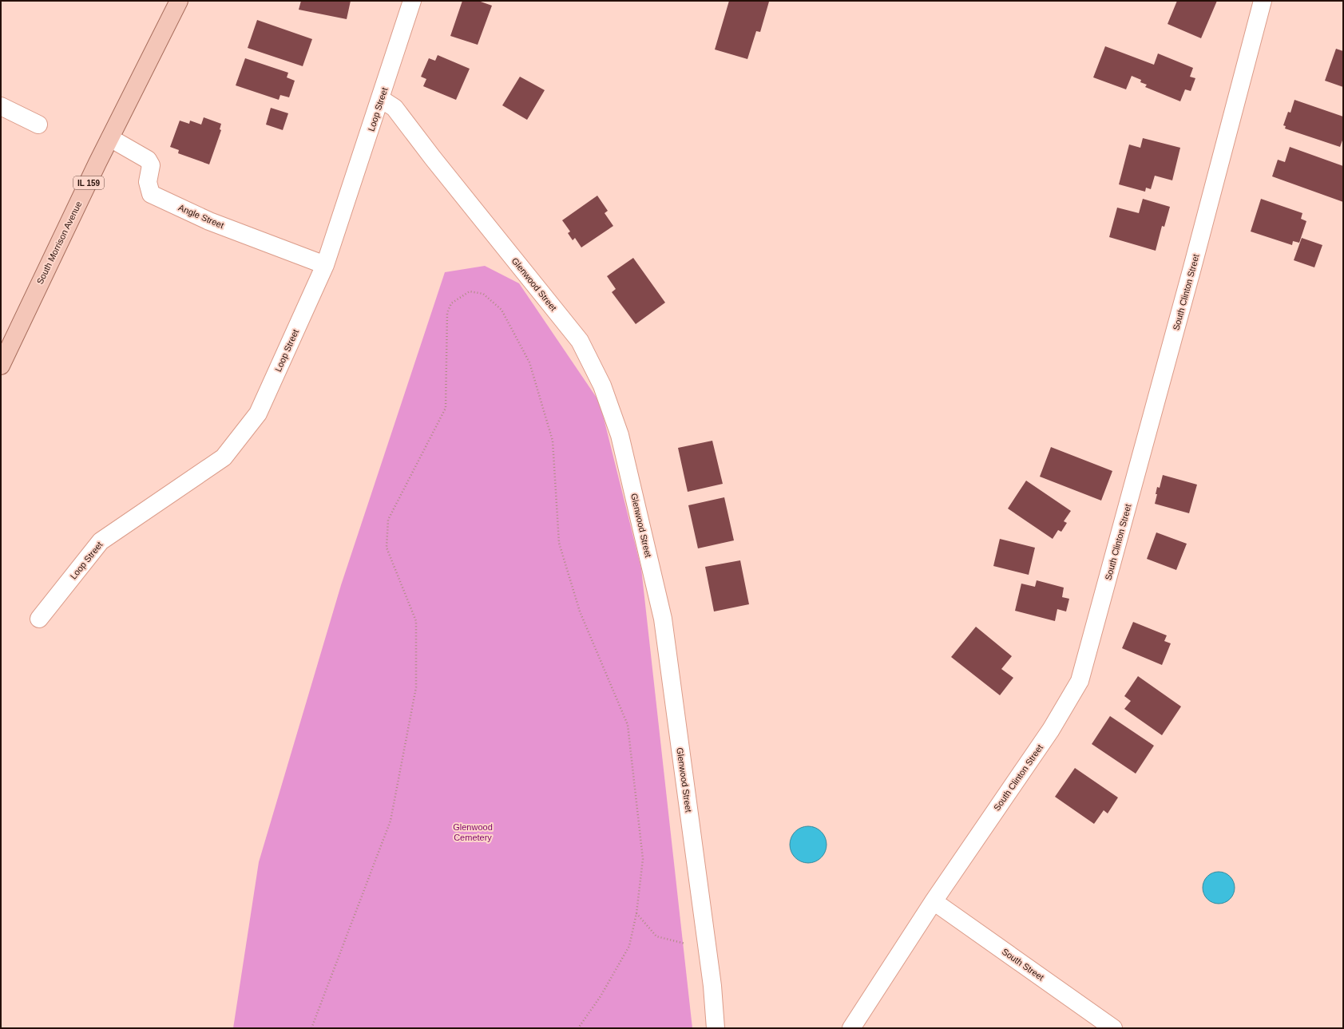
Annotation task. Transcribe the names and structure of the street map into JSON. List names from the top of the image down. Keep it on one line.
{"streets":{"main road":["IL 159","South Morrison Avenue"],"street":["Loop Street","Angle Street","Glenwood Street","South Clinton Street","South Street"]},"crossings":[["Loop Street","Angle Street"],["Loop Street","Glenwood Street"],["Angle Street","South Morrison Avenue"],["South Clinton Street","South Street"]],"parks":["Glenwood Cemetery"]}
